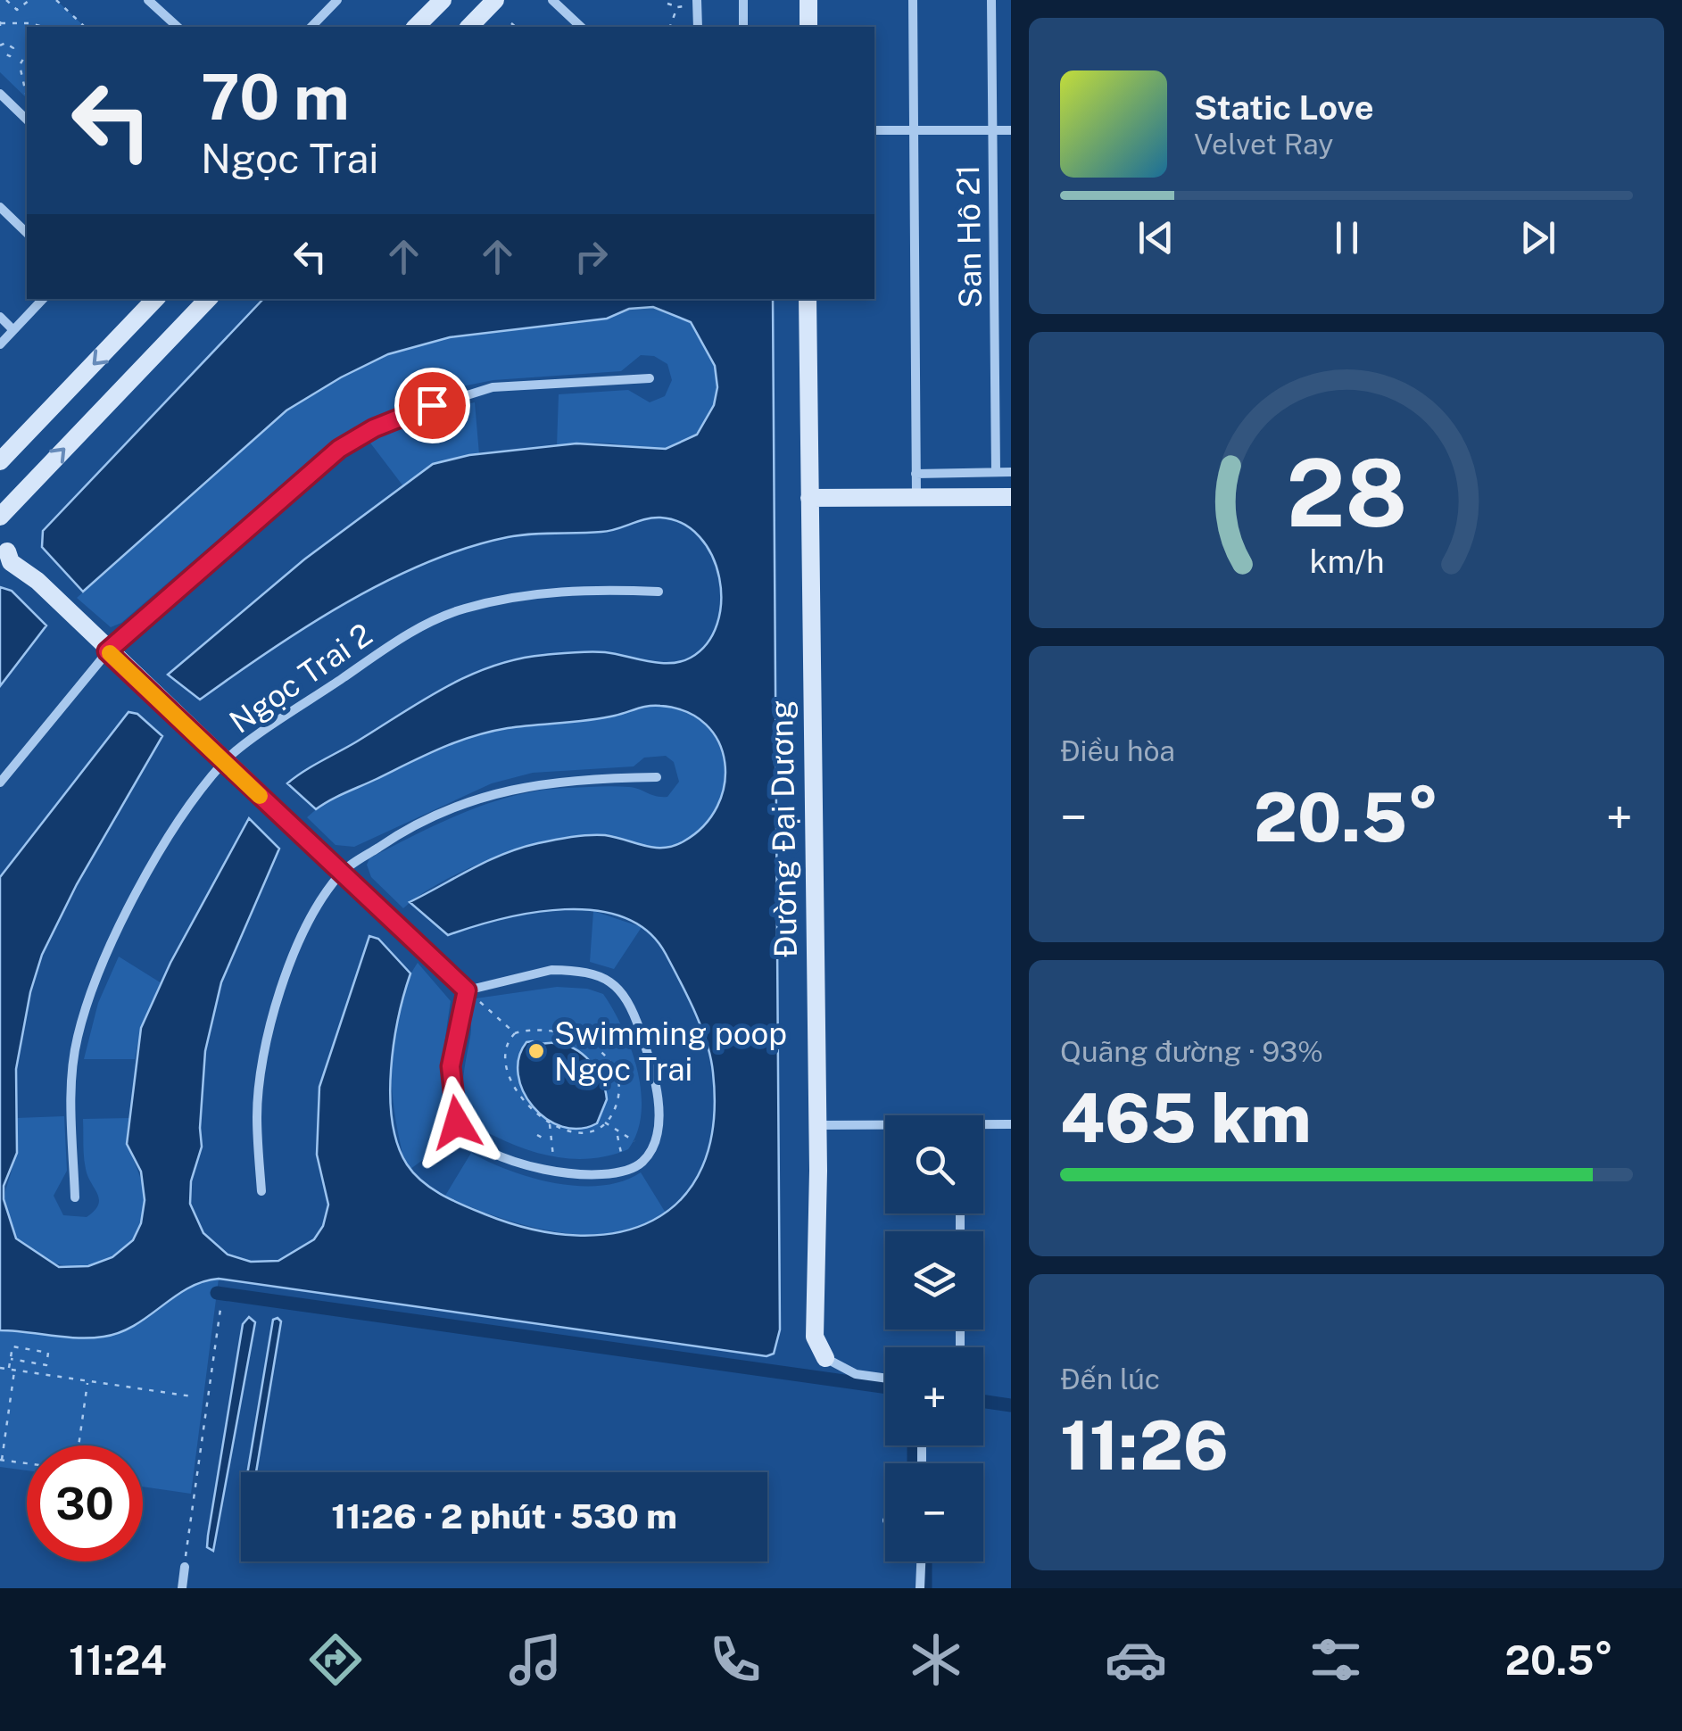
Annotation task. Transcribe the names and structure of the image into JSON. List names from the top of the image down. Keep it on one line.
{"streets":{"street":["San Hô 21","Ngọc Trai 2","Đường Đại Dương"]},"places":["Swimming poop Ngọc Trai"],"page":{"turn":["70 m","Ngọc Trai"],"song":["Static Love","Velvet Ray"],"tile":["Điều hòa",["Quãng đường · 93%","465 km"],["Đến lúc","11:26"]],"heat":["−","20.5°","+"],"map_buttons":["+","−"],"limit":"30","trip":"11:26 · 2 phút · 530 m","tabs":["11:24","20.5°"],"gauge":["28","km/h"]}}
